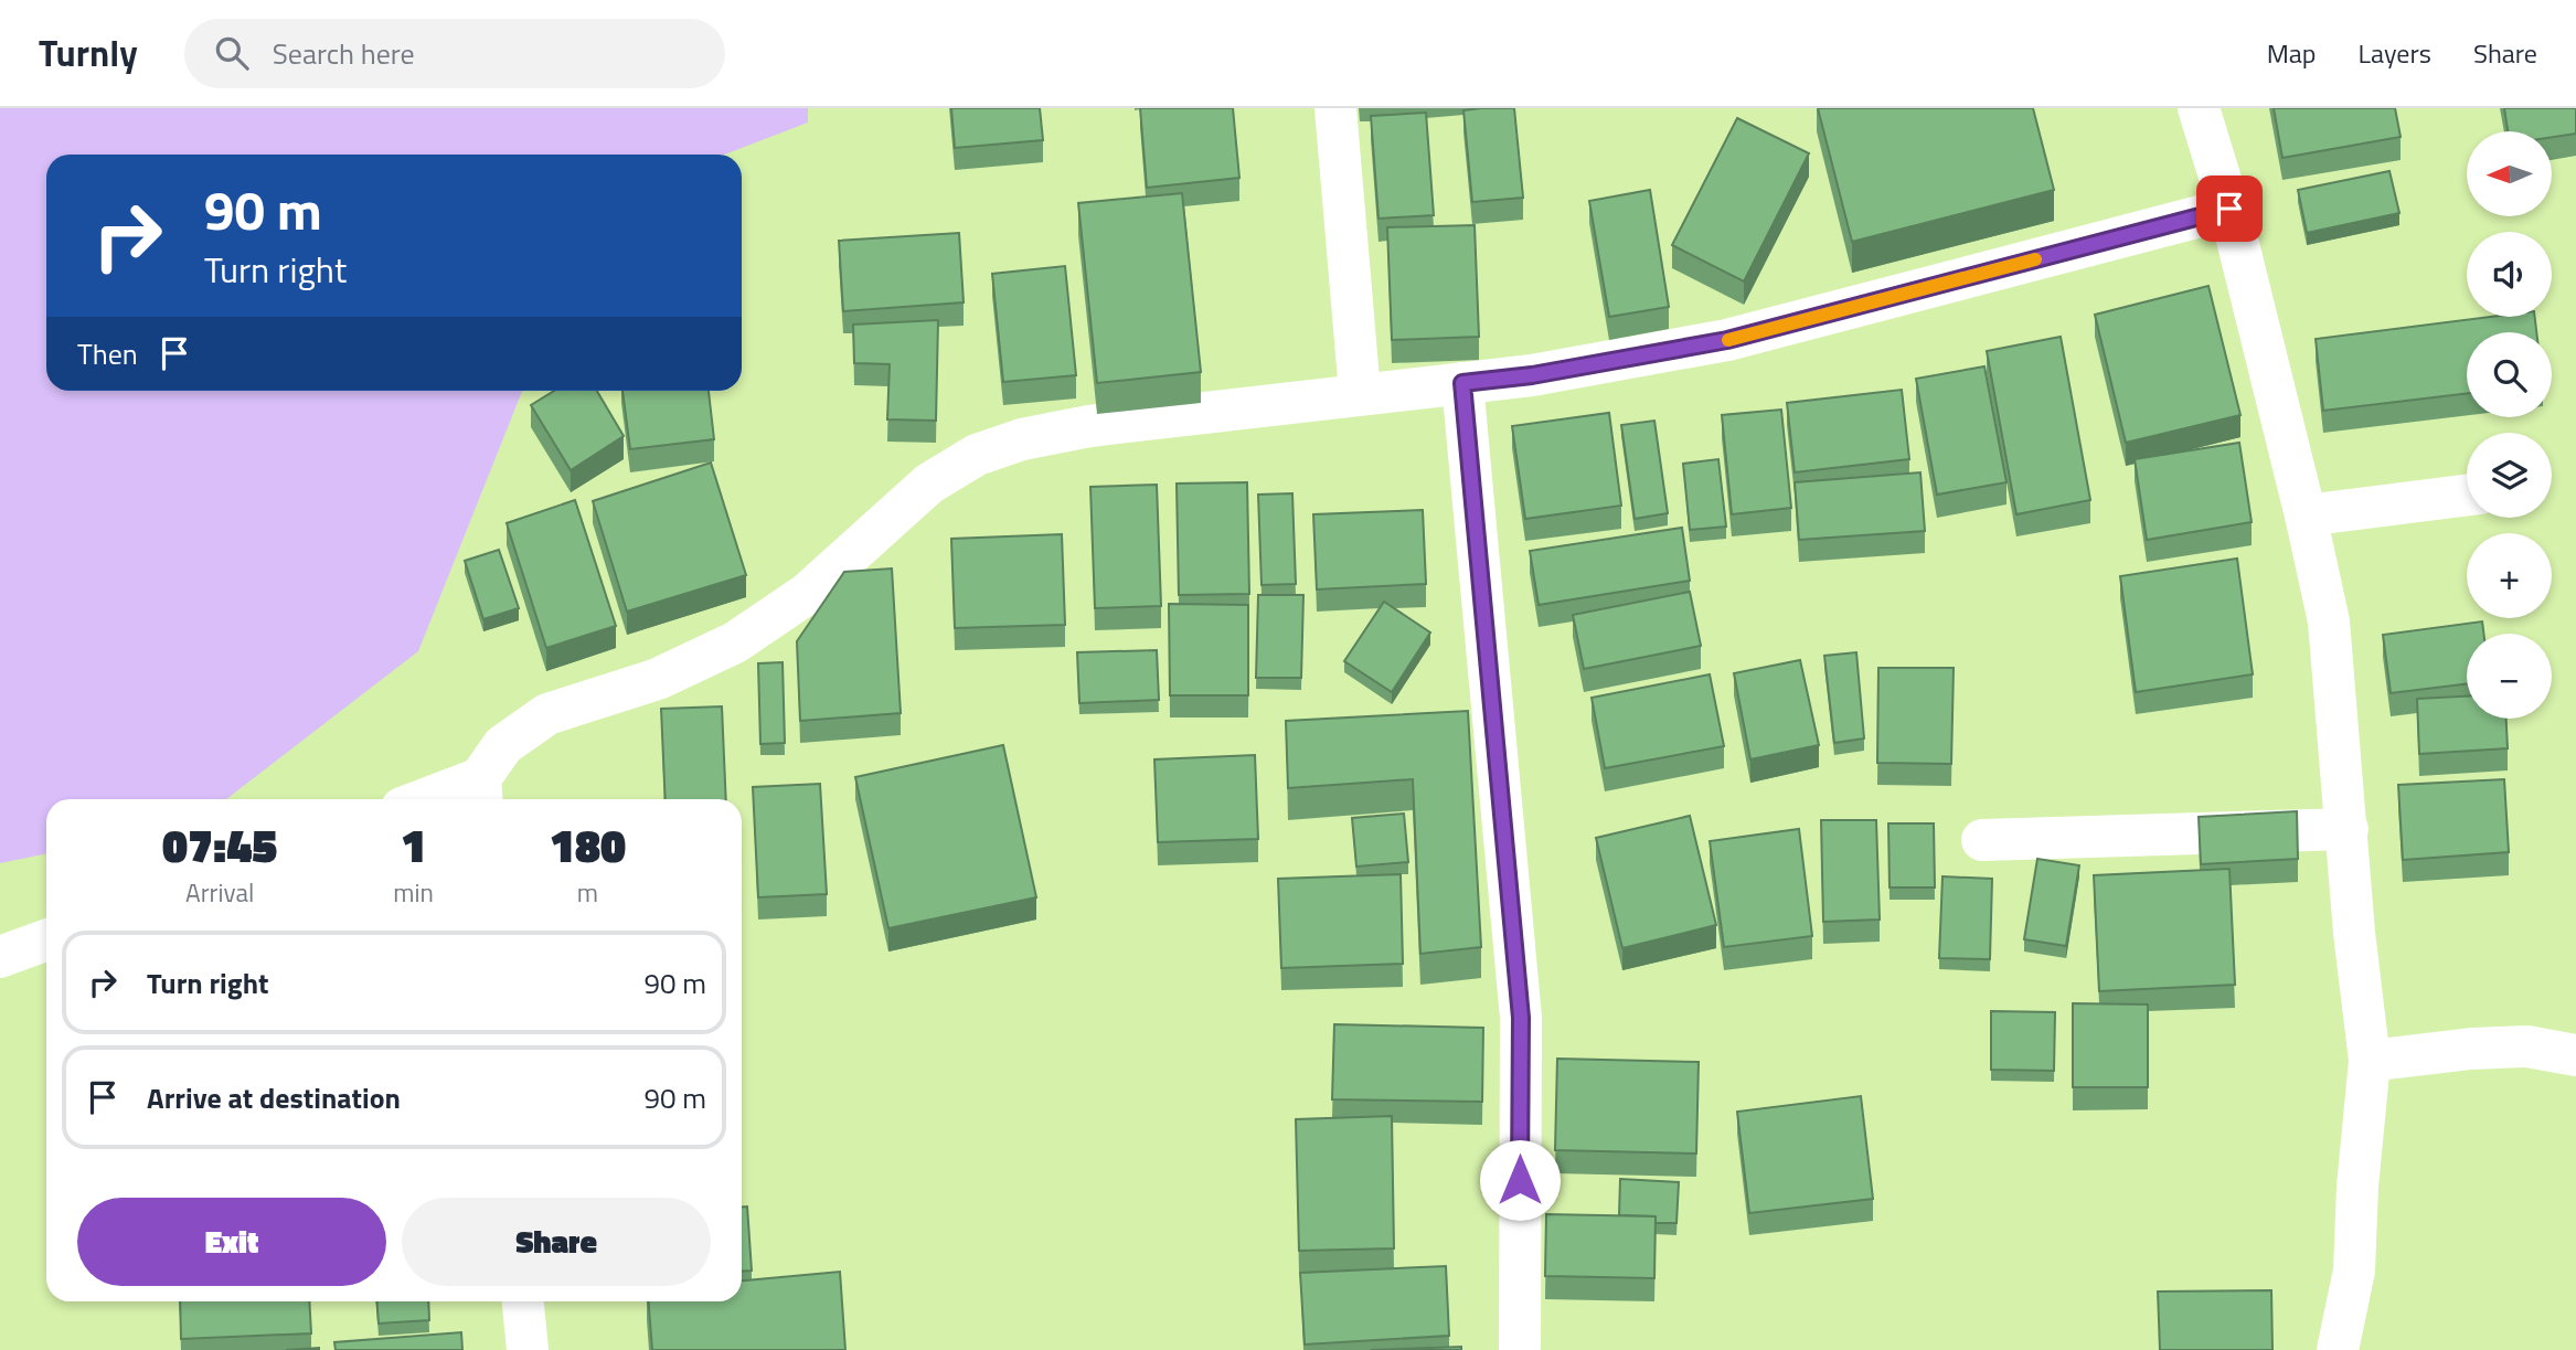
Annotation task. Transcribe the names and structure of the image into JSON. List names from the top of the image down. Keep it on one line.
{"north":"left","page":{"header":"Turnly","search":"Search here","nav":["Map","Layers","Share"],"map_buttons":["+","−"],"turn":["90 m","Turn right"],"then":"Then","eta":["07:45","Arrival","1","min","180","m"],"list":[{"name":"Turn right","value":"90 m"},{"name":"Arrive at destination","value":"90 m"}],"buttons":["Exit","Share"]}}
